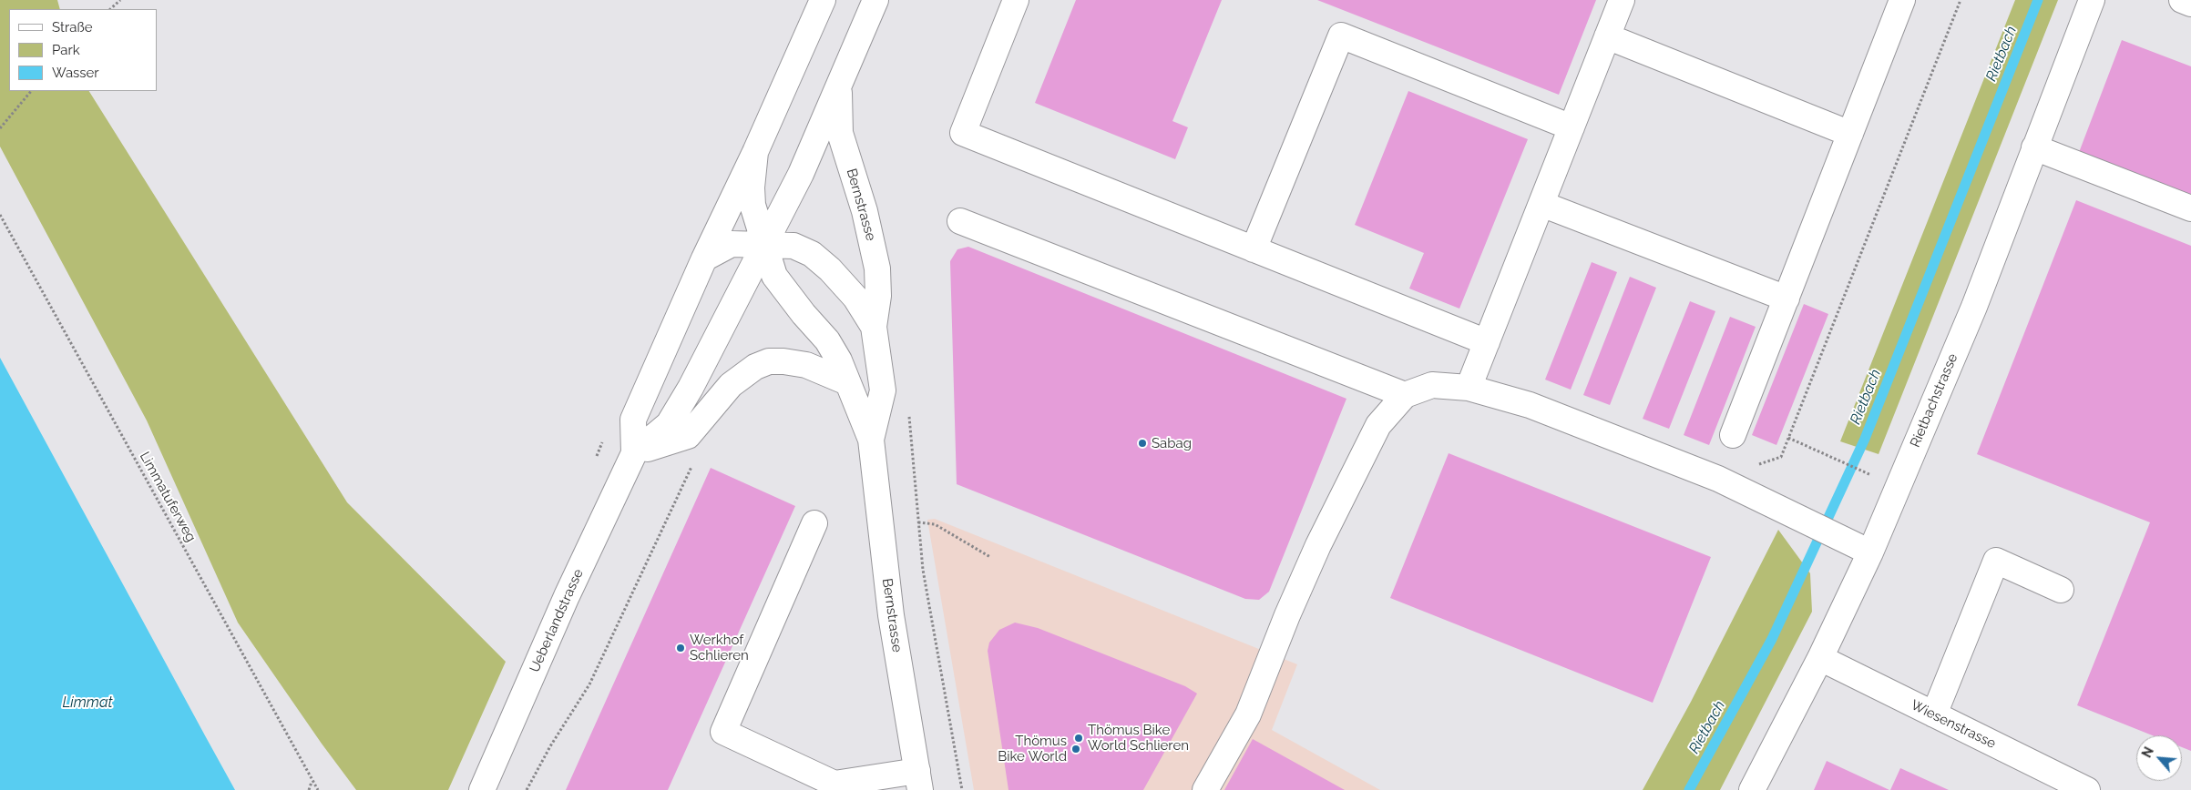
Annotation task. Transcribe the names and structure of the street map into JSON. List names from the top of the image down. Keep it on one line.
{"streets":{"main road":["Bernstrasse","Rietbachstrasse","Ueberlandstrasse","Wiesenstrasse"],"path":["Limmatuferweg"]},"crossings":[["Bernstrasse","Ueberlandstrasse"],["Rietbachstrasse","Wiesenstrasse"]],"water":["Rietbach","Limmat"],"places":["Sabag","Werkhof Schlieren","Thömus Bike World Schlieren","Thömus Bike World"],"legend":["Straße","Park","Wasser"],"north":"top left"}
